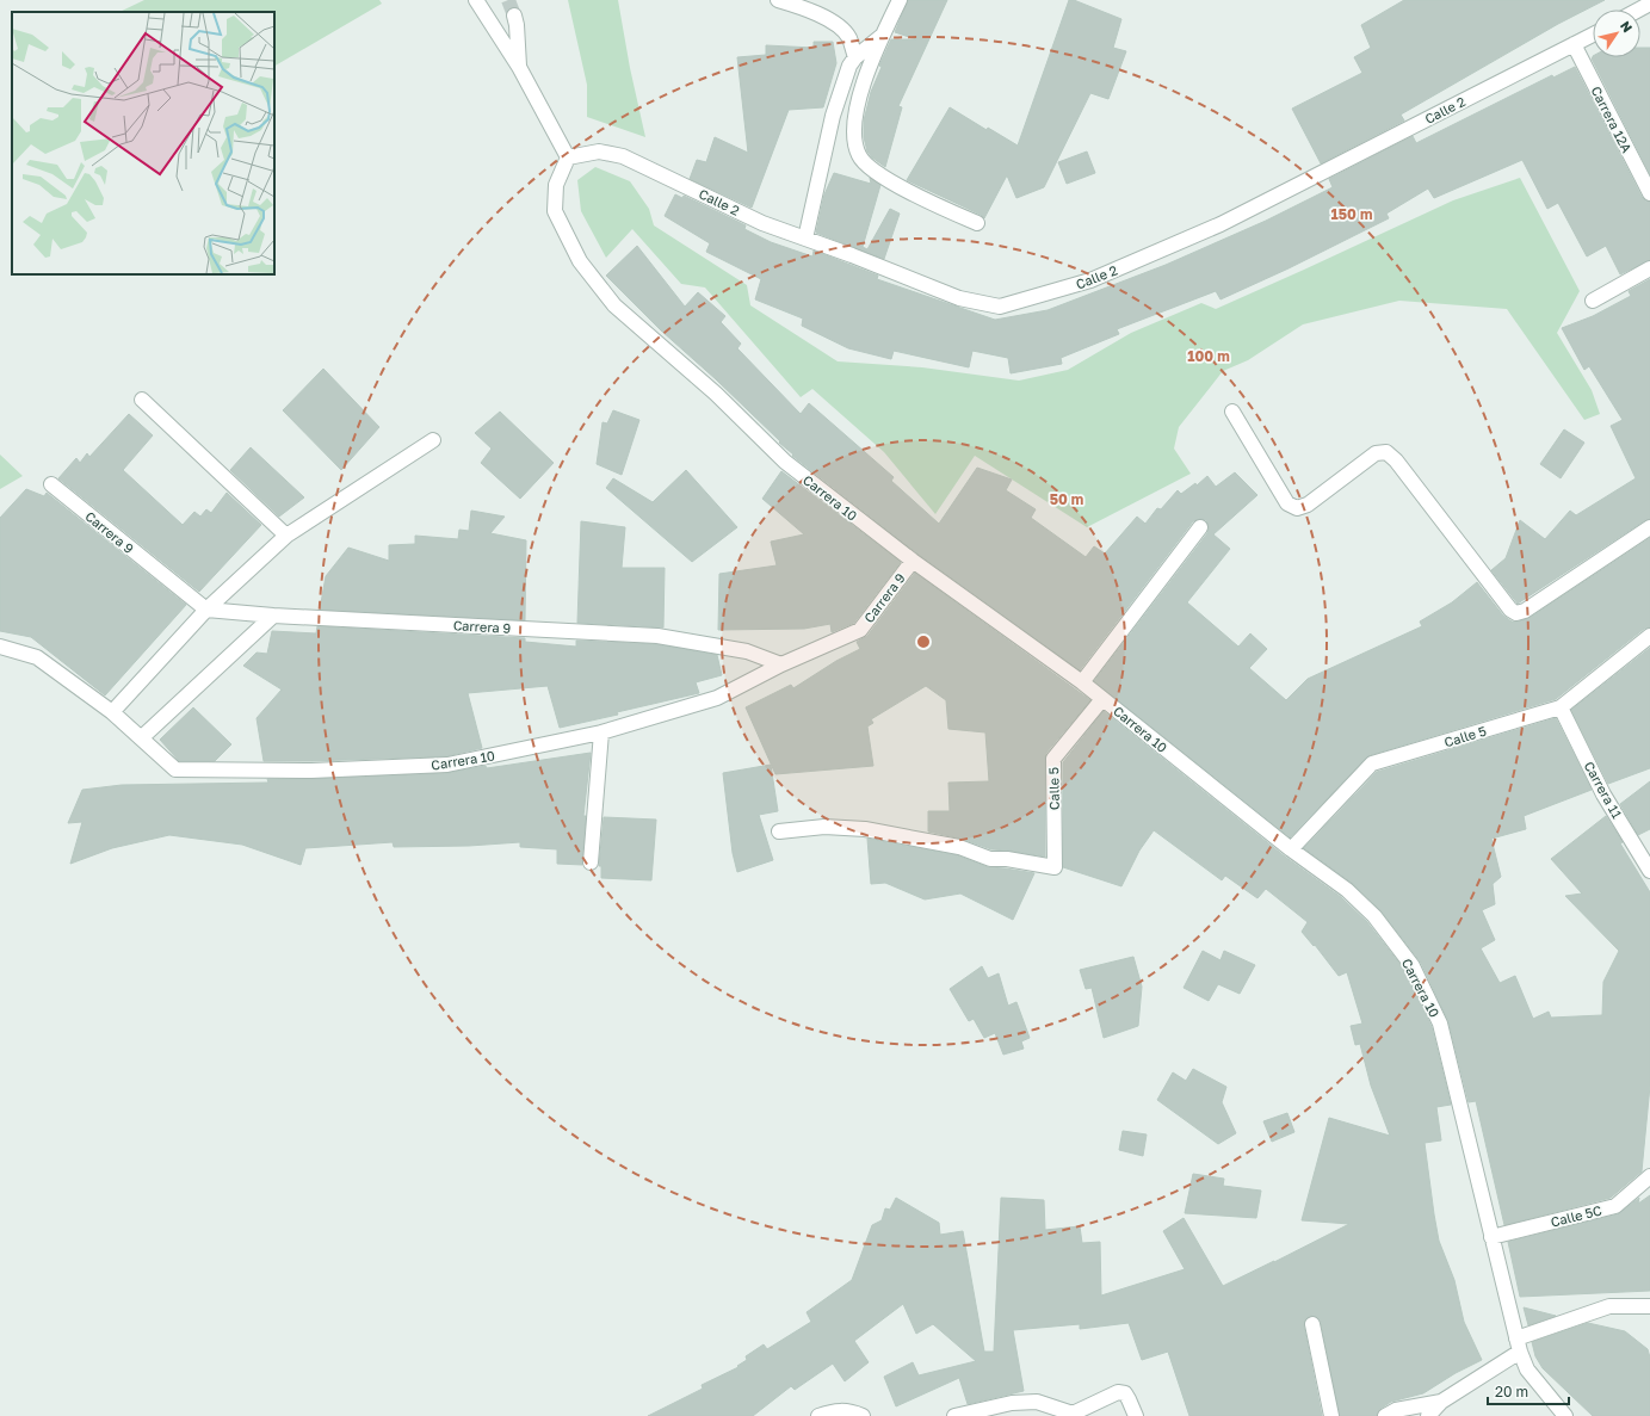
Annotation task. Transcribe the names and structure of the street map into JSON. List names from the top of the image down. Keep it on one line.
{"streets":{"street":["Calle 2","Carrera 12A","Carrera 10","Carrera 9","Calle 5","Carrera 11","Calle 5C"]},"crossings":[["Calle 2","Carrera 12A"],["Calle 2","Carrera 10"],["Carrera 10","Carrera 9"],["Carrera 10","Calle 5"],["Carrera 10","Calle 5C"],["Calle 5","Carrera 11"]],"scale_bar":"20 m","north":"top right","rings":["150 m","100 m","50 m"]}
